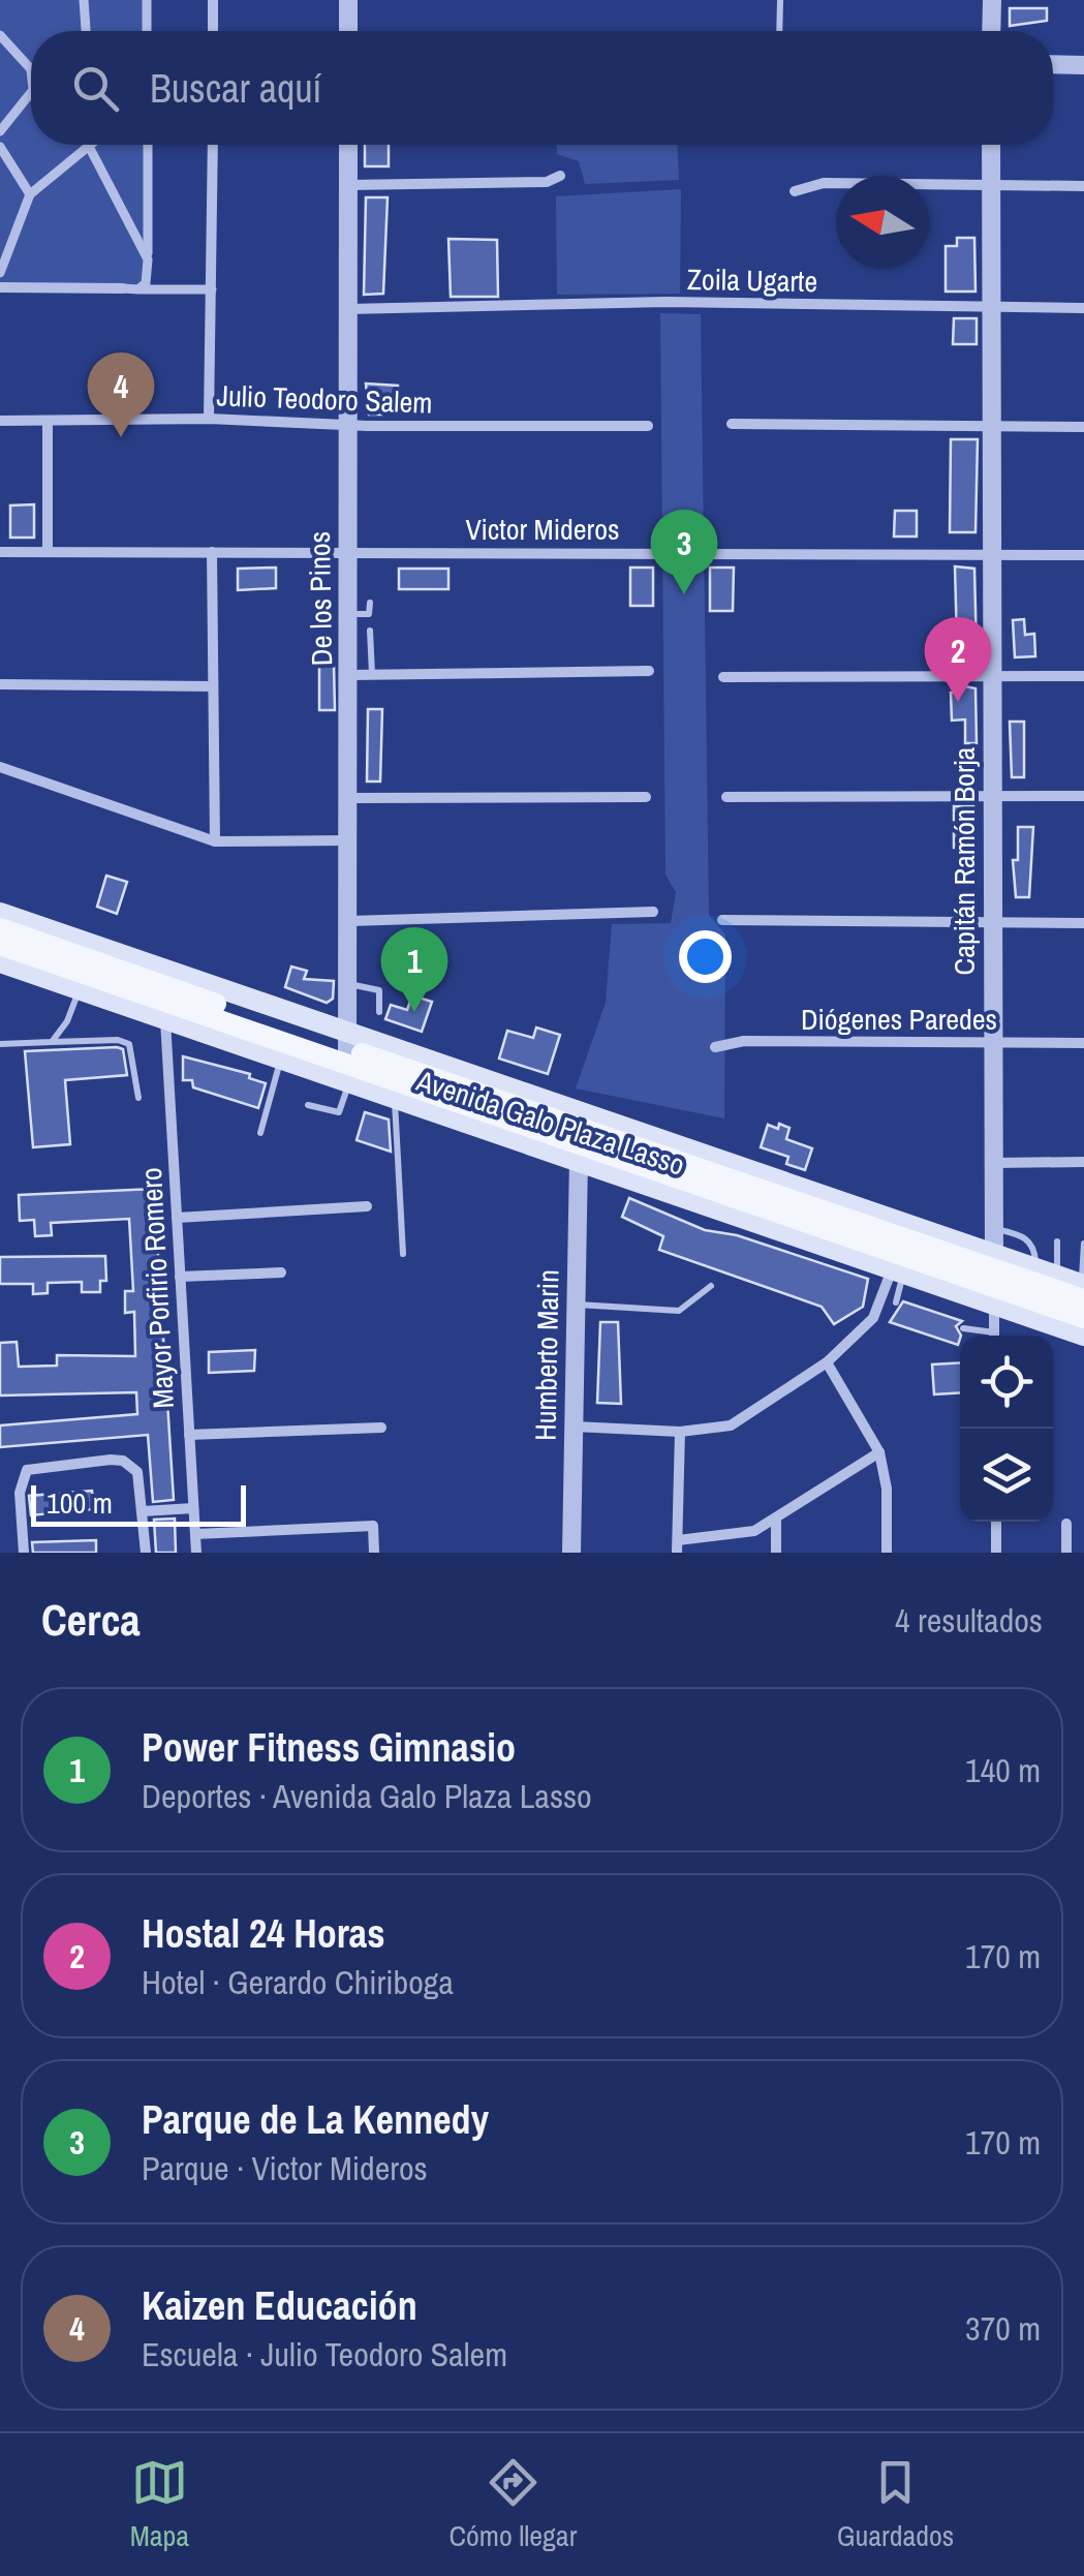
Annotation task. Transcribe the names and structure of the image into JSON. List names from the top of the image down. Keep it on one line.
{"streets":{"main road":["Avenida Galo Plaza Lasso"],"street":["Zoila Ugarte","Julio Teodoro Salem","Victor Mideros","De los Pinos","Capitán Ramón Borja","Diógenes Paredes","Mayor Porfirio Romero","Humberto Marin"]},"crossings":[["Zoila Ugarte","De los Pinos"],["Zoila Ugarte","Capitán Ramón Borja"],["Julio Teodoro Salem","De los Pinos"],["Victor Mideros","De los Pinos"],["Victor Mideros","Capitán Ramón Borja"],["De los Pinos","Avenida Galo Plaza Lasso"],["Capitán Ramón Borja","Diógenes Paredes"],["Capitán Ramón Borja","Avenida Galo Plaza Lasso"],["Avenida Galo Plaza Lasso","Mayor Porfirio Romero"],["Avenida Galo Plaza Lasso","Humberto Marin"]],"scale_bar":"100 m","north":"left","page":{"search":"Buscar aquí","pins":["4","3","2","1"],"scale":"100 m","heading":["Cerca","4 resultados"],"list":[{"mark":"1","name":"Power Fitness Gimnasio","note":"Deportes · Avenida Galo Plaza Lasso","value":"140 m"},{"mark":"2","name":"Hostal 24 Horas","note":"Hotel · Gerardo Chiriboga","value":"170 m"},{"mark":"3","name":"Parque de La Kennedy","note":"Parque · Victor Mideros","value":"170 m"},{"mark":"4","name":"Kaizen Educación","note":"Escuela · Julio Teodoro Salem","value":"370 m"}],"nav":["Mapa","Cómo llegar","Guardados"]}}
